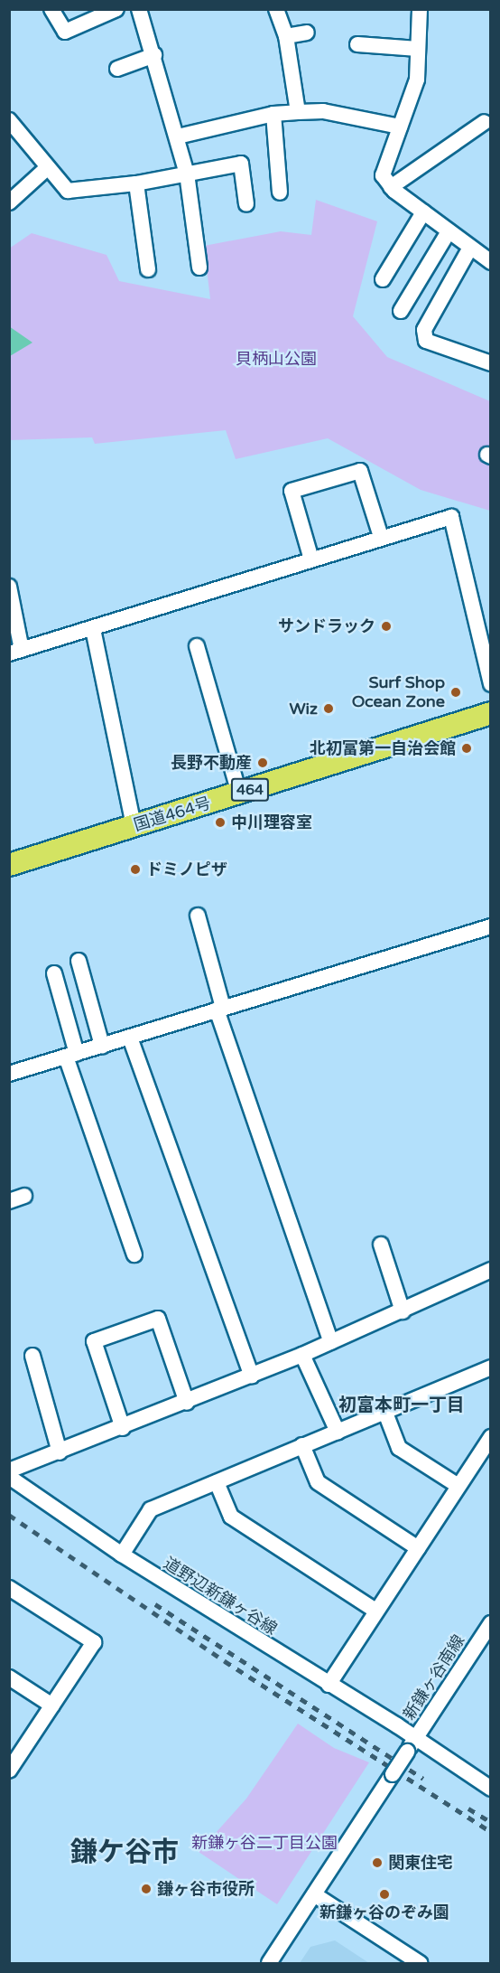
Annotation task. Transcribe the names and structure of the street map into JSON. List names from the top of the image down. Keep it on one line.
{"streets":{"highway":["464","国道464号"],"street":["道野辺新鎌ヶ谷線","新鎌ヶ谷南線"]},"crossings":[["道野辺新鎌ヶ谷線","新鎌ヶ谷南線"]],"districts":["初富本町一丁目","鎌ケ谷市"],"parks":["貝柄山公園","新鎌ヶ谷二丁目公園"],"places":["サンドラック","Surf Shop Ocean Zone","Wiz","北初富第一自治会館","長野不動産","中川理容室","ドミノピザ","関東住宅","鎌ヶ谷市役所","新鎌ヶ谷のぞみ園"]}
